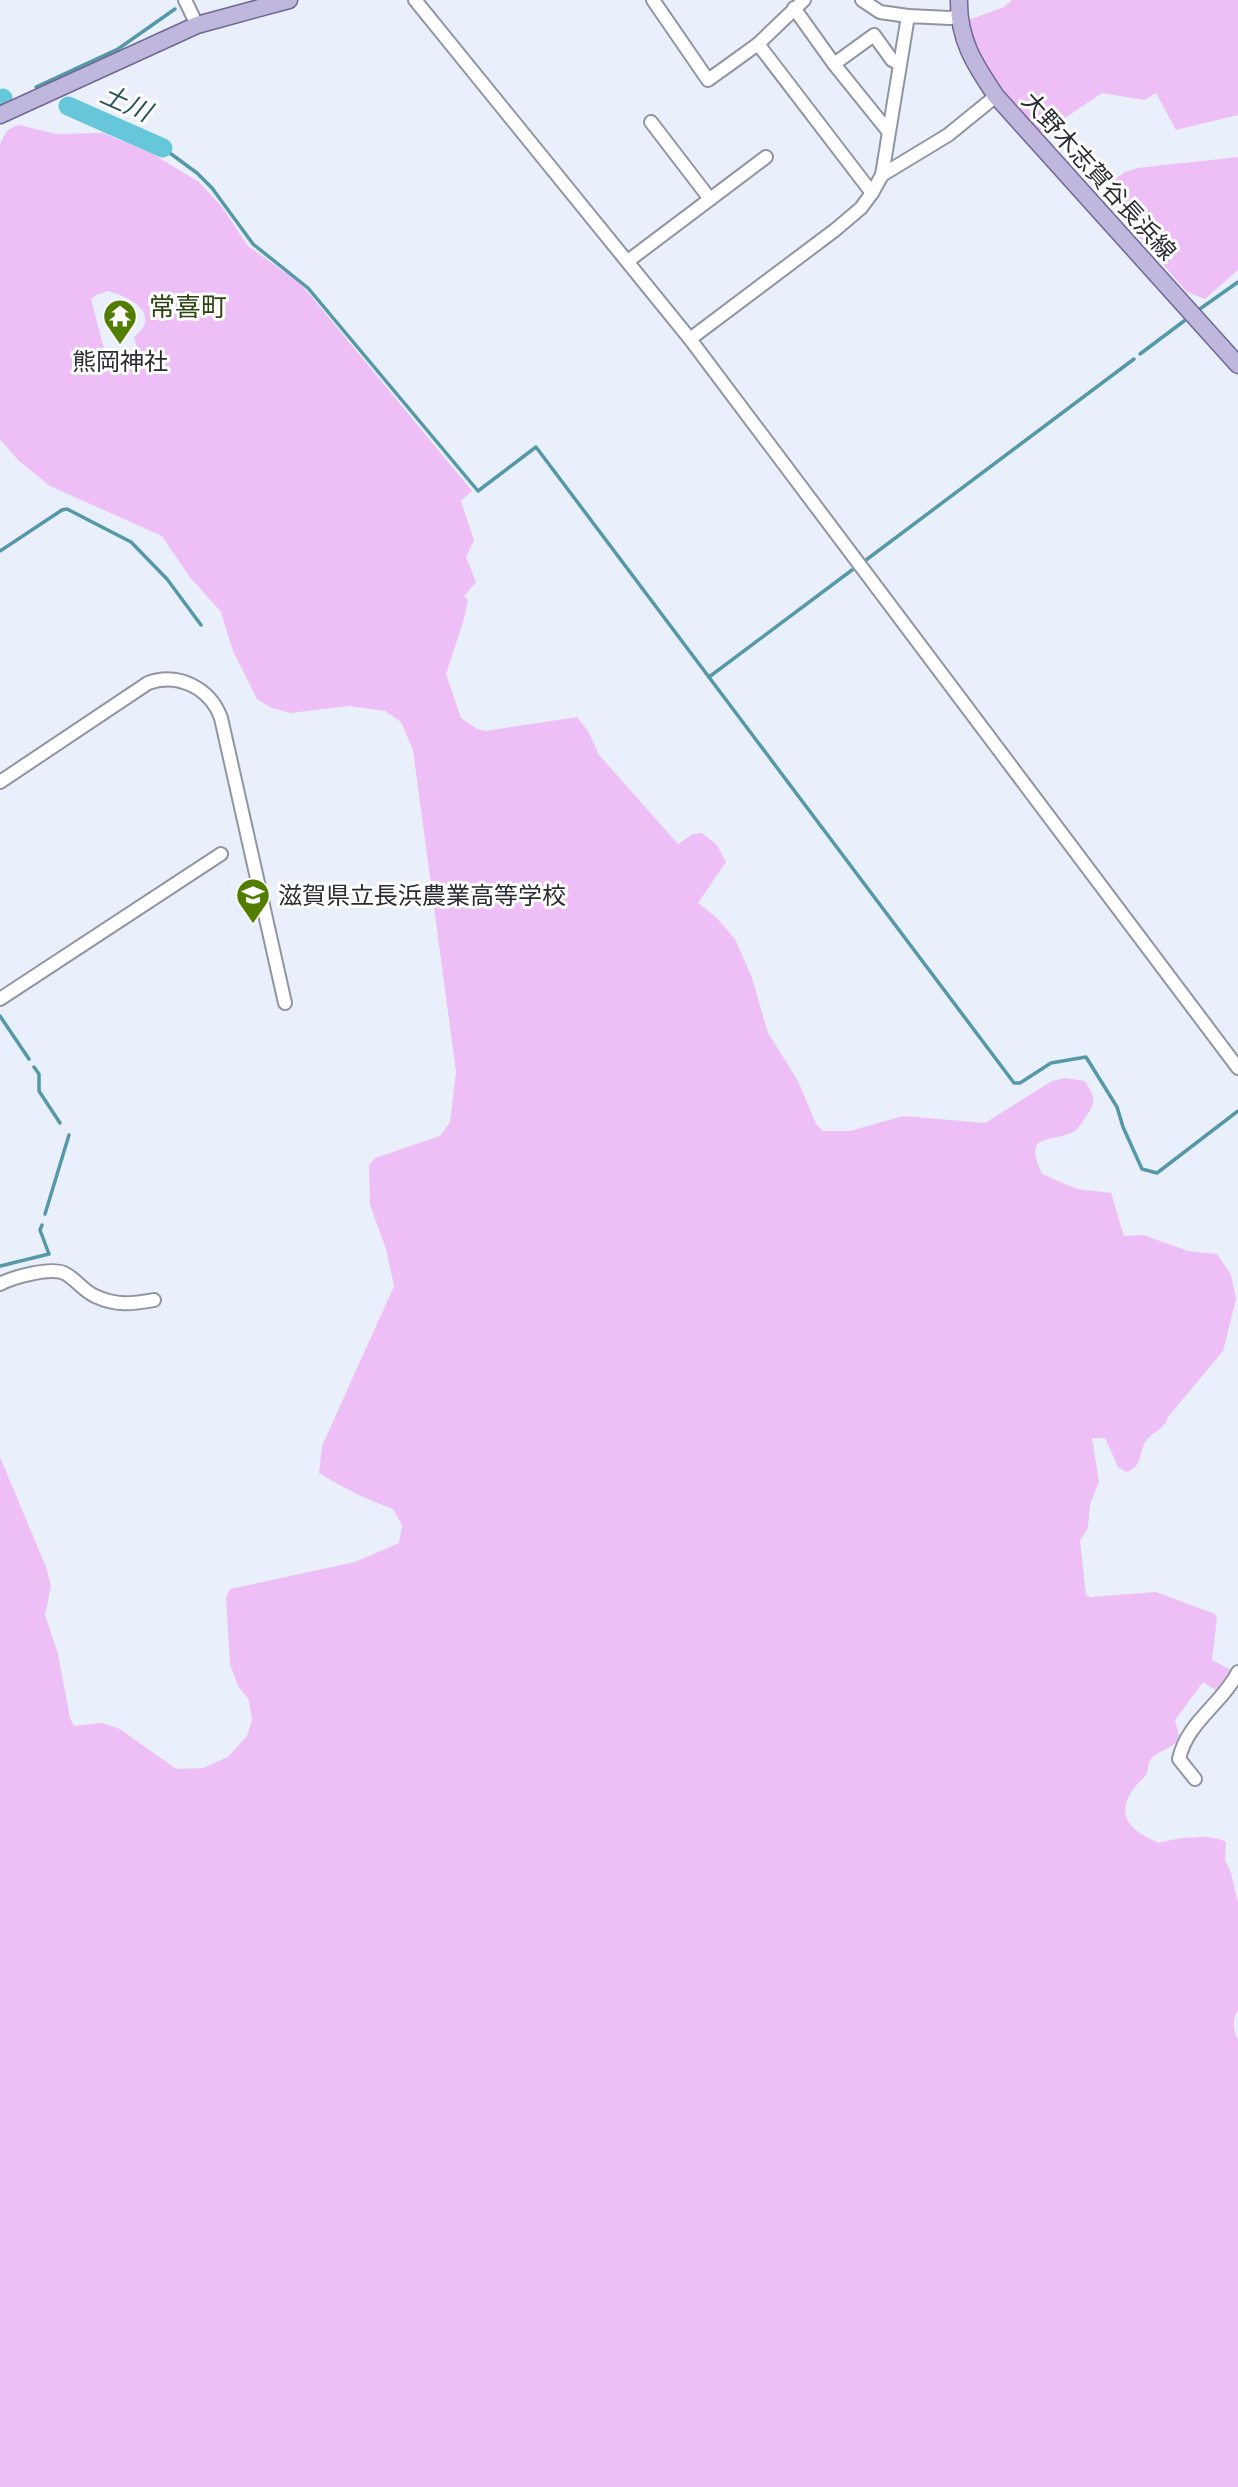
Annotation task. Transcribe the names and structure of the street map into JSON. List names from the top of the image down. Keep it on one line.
{"streets":{"main road":["大野木志賀谷長浜線"]},"districts":["常喜町"],"water":["土川"],"places":{"temple":["熊岡神社"],"school or university":["滋賀県立長浜農業高等学校"]}}
